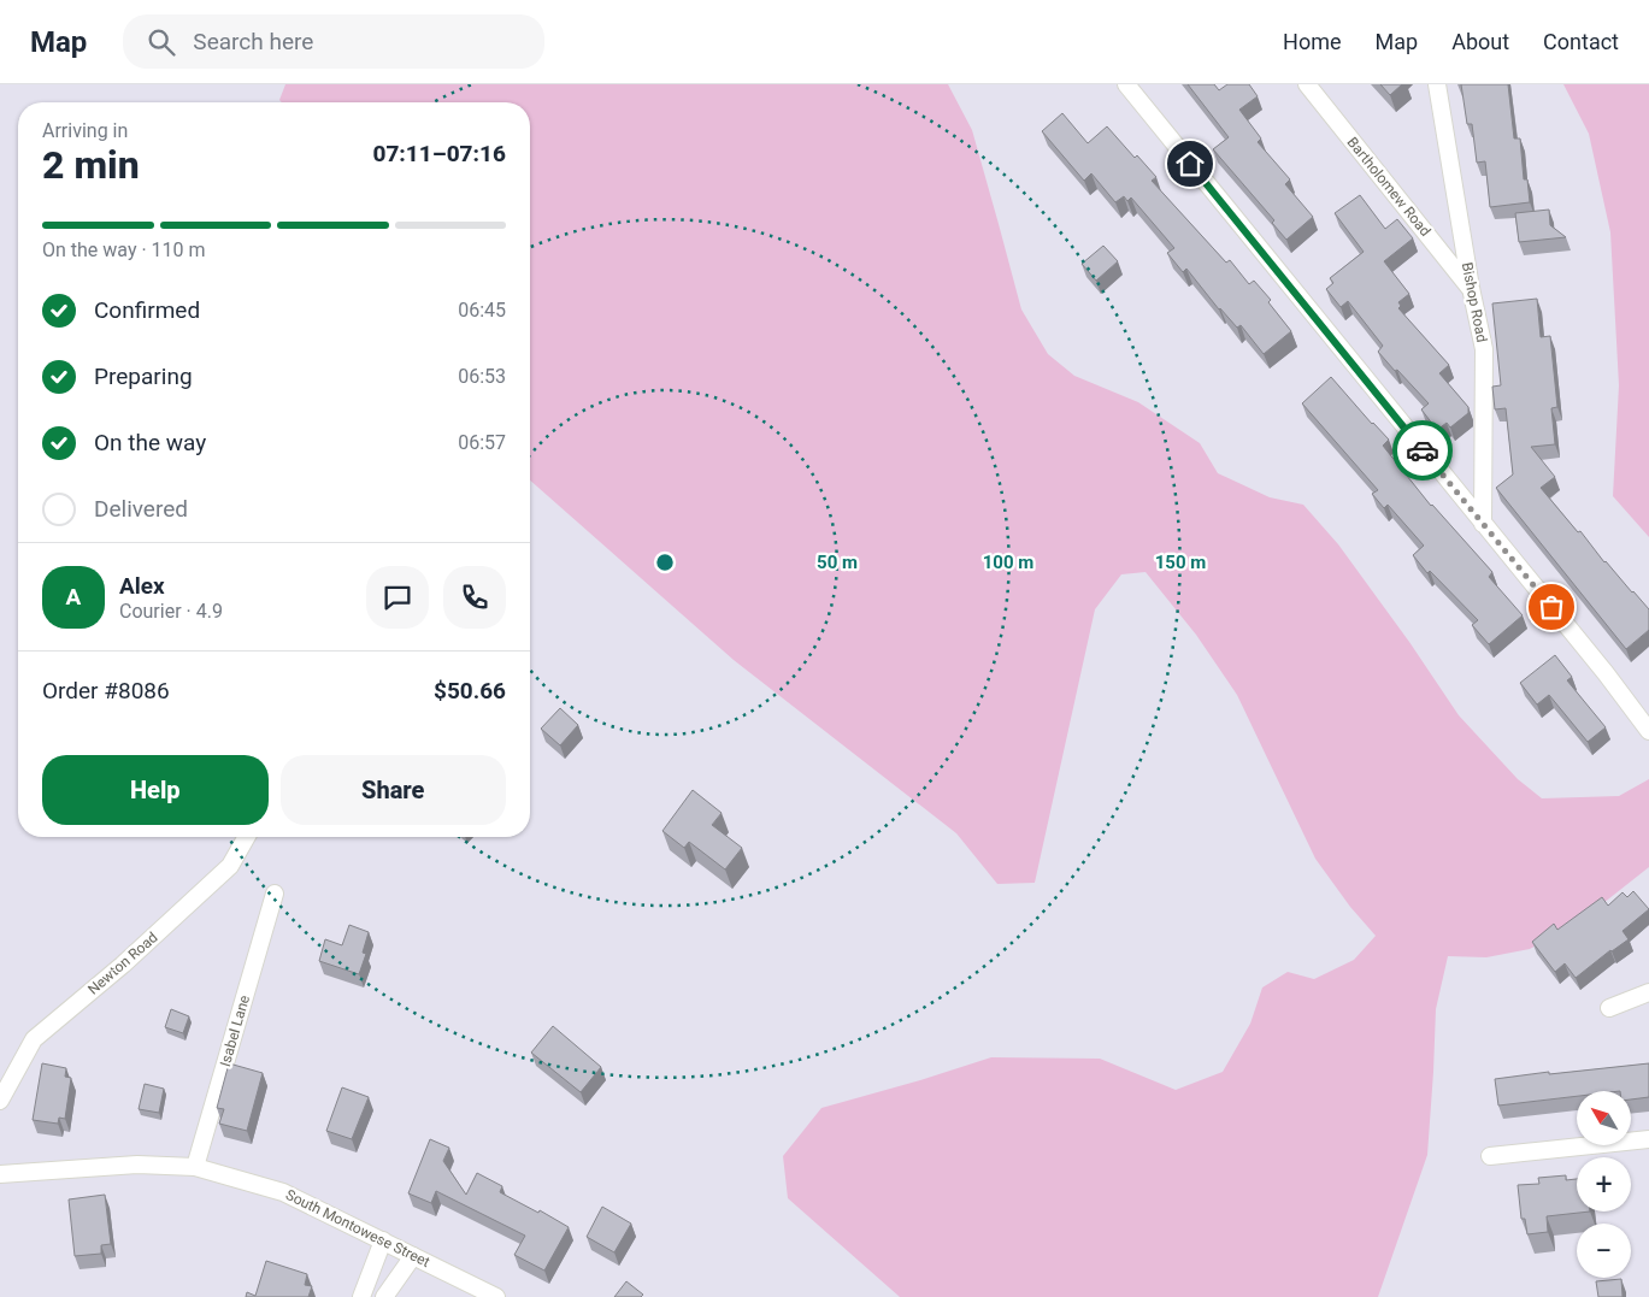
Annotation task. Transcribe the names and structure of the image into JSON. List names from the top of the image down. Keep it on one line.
{"streets":{"street":["Bartholomew Road","Bishop Road","Newton Road","Isabel Lane","South Montowese Street"]},"crossings":[["Bartholomew Road","Bishop Road"],["Isabel Lane","South Montowese Street"]],"north":"top left","page":{"header":"Map","search":"Search here","nav":["Home","Map","About","Contact"],"heading":["2 min","Arriving in","07:11–07:16"],"panel":["Alex","Courier · 4.9","Order #8086","$50.66"],"bar":"On the way · 110 m","list":[["Confirmed","06:45"],["Preparing","06:53"],["On the way","06:57"],"Delivered"],"round":"A","buttons":["Help","Share"],"map_buttons":["+","−"]},"rings":["50 m","100 m","150 m"]}
